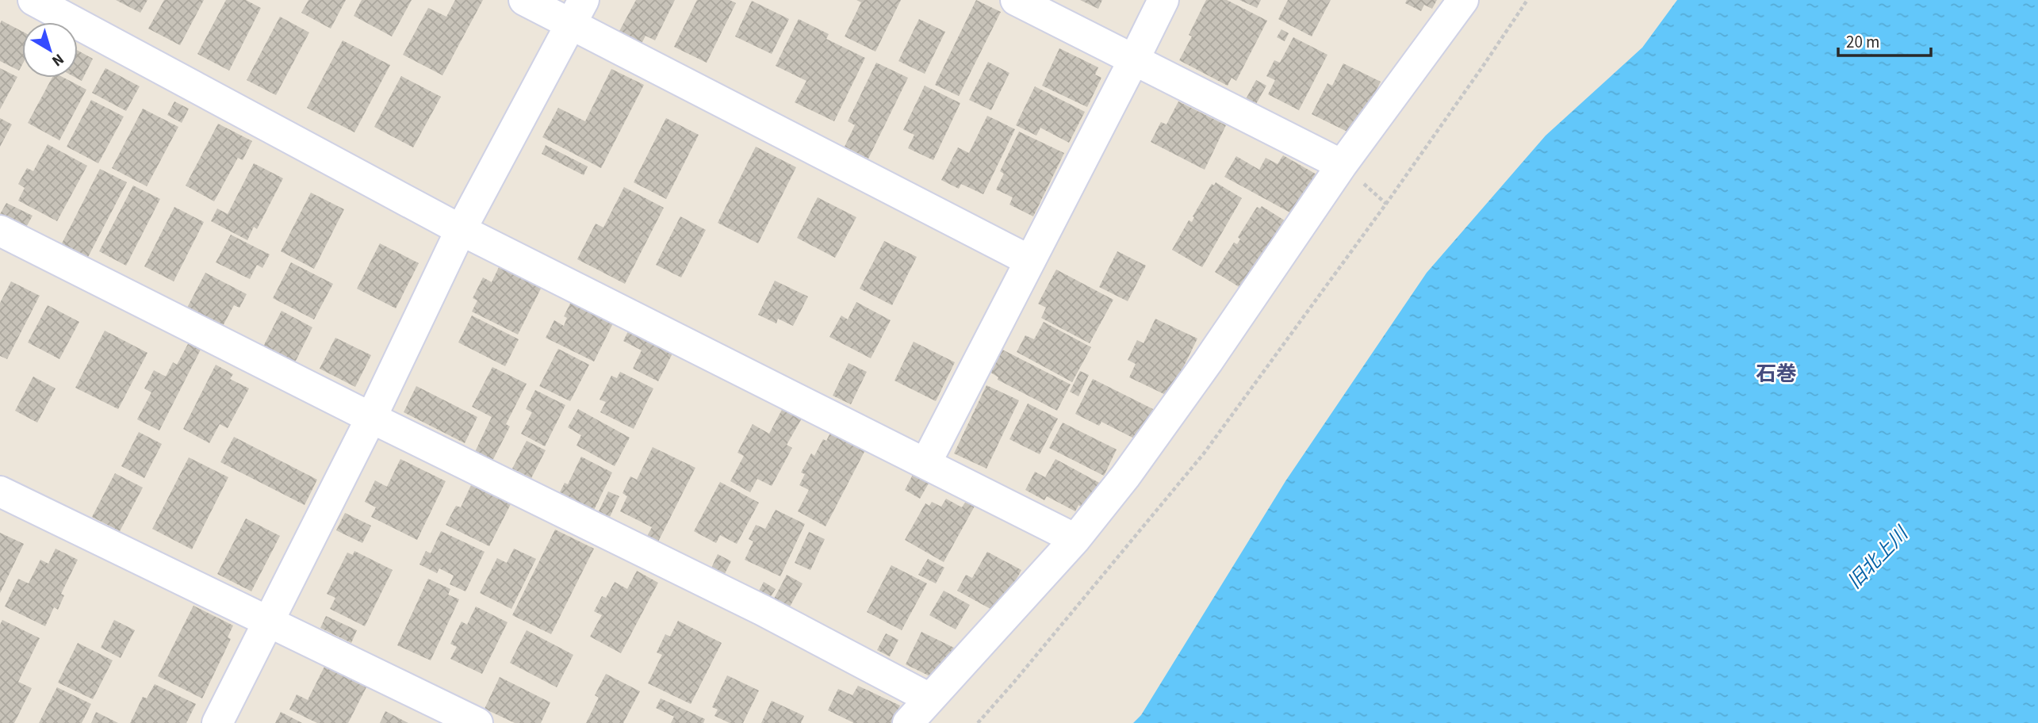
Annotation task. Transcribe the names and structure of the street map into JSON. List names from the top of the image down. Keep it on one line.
{"districts":["石巻"],"water":["旧北上川"],"scale_bar":"20 m","north":"bottom right"}
